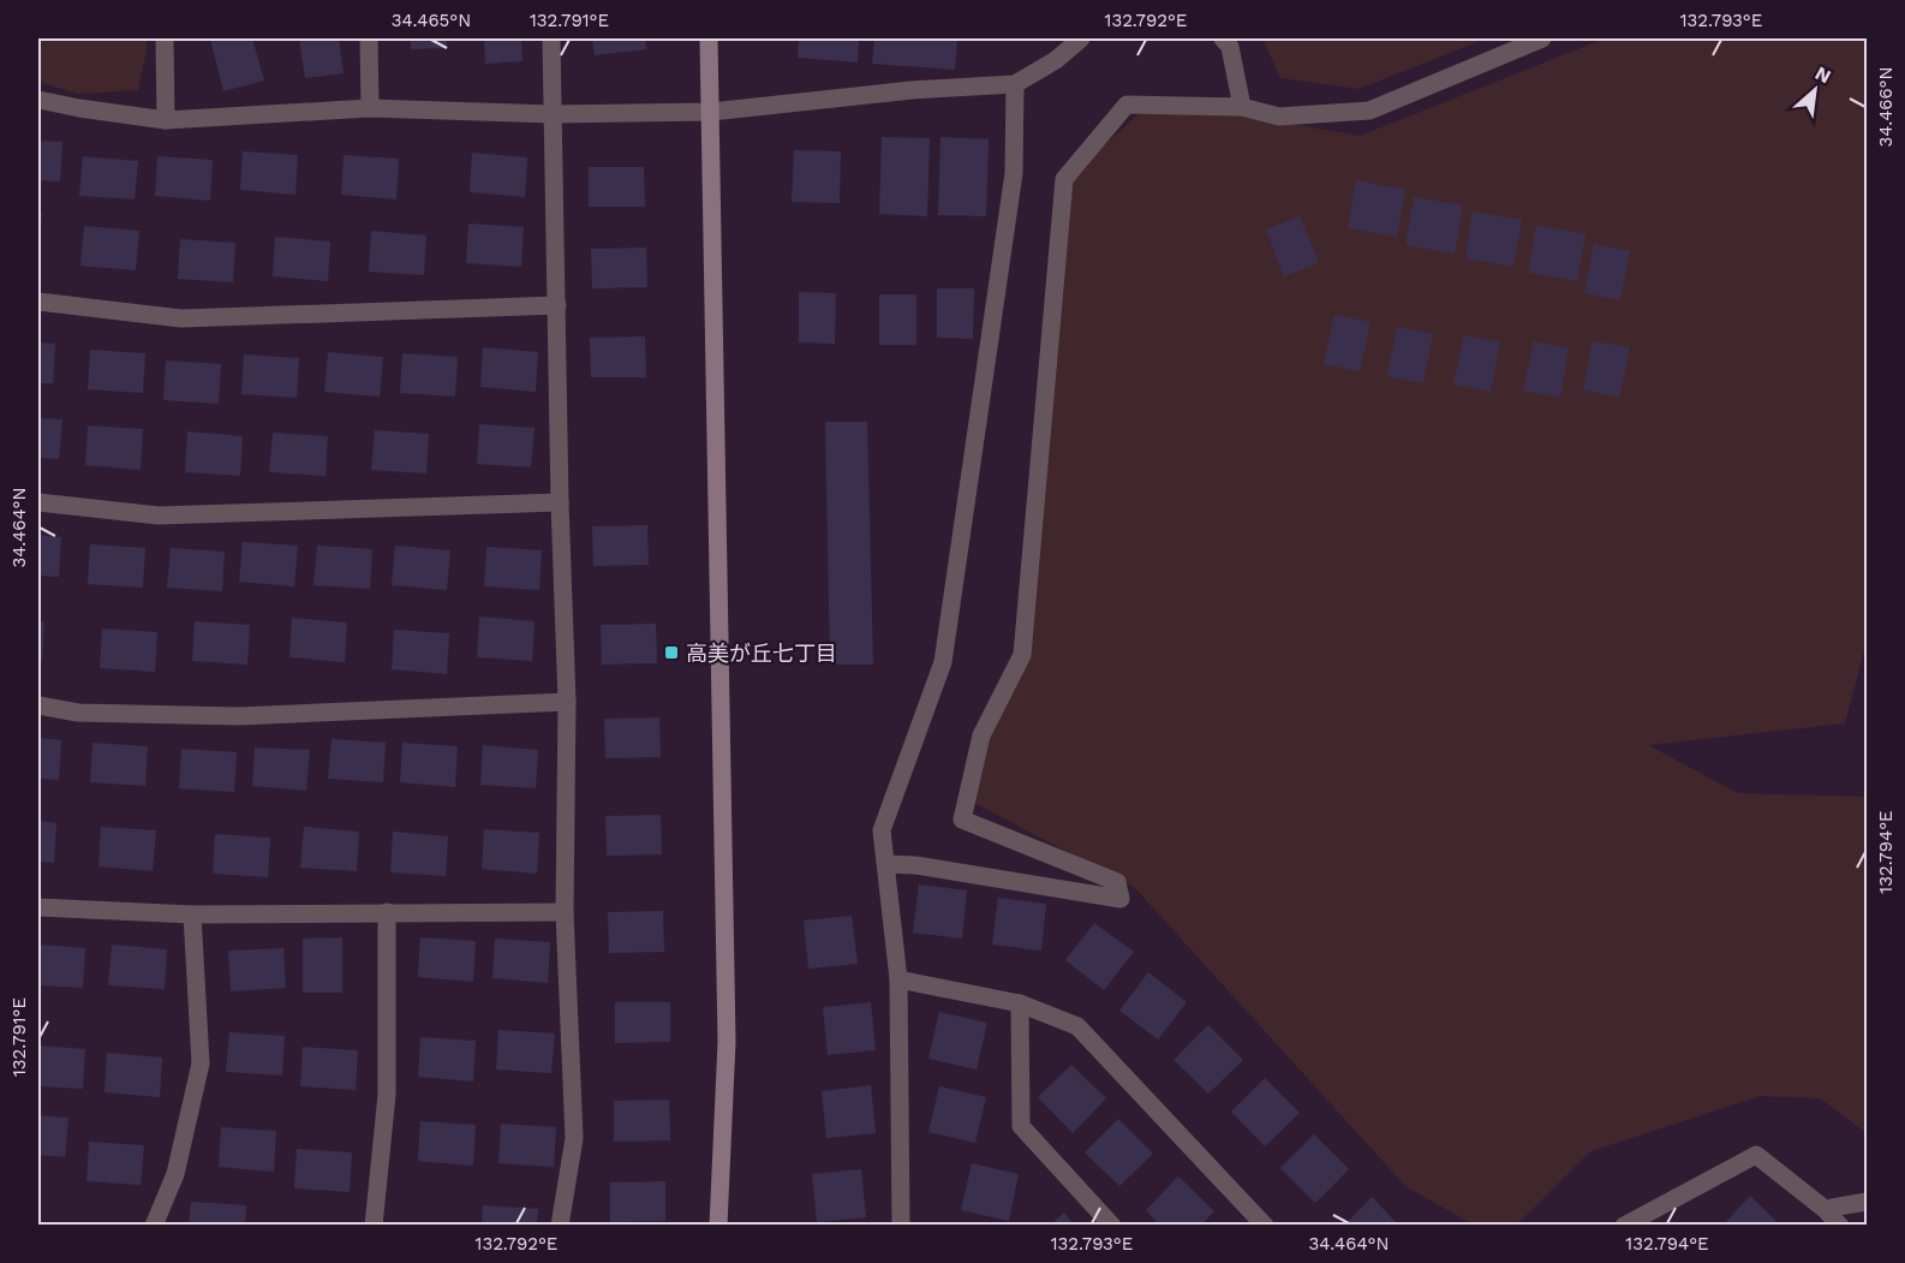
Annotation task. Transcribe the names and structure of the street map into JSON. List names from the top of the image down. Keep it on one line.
{"places":{"transit":["高美が丘七丁目"]},"north":"top right","coordinates":["34.465°N","132.791°E","132.792°E","132.793°E","34.466°N","34.464°N","132.794°E"]}
